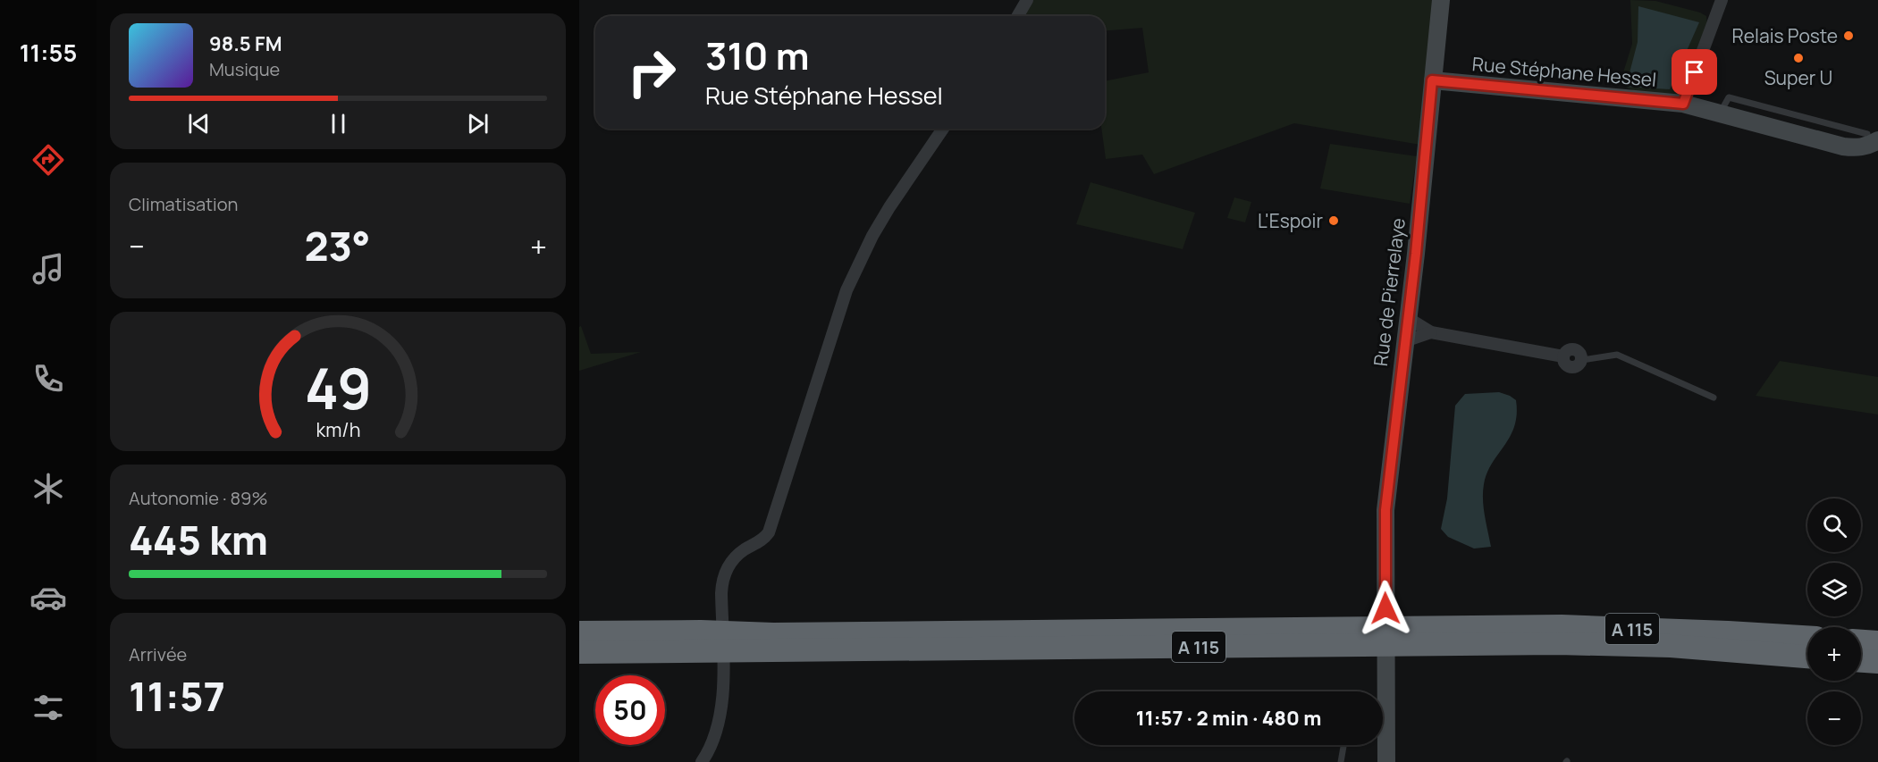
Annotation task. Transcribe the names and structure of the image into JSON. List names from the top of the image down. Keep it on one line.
{"streets":{"highway":["A 115"],"main road":["Rue Stéphane Hessel","Rue de Pierrelaye"]},"crossings":[["Rue Stéphane Hessel","Rue de Pierrelaye"]],"places":["Relais Poste","Super U","L'Espoir"],"page":{"tabs":"11:55","turn":["310 m","Rue Stéphane Hessel"],"song":["98.5 FM","Musique"],"tile":["Climatisation",["Autonomie · 89%","445 km"],["Arrivée","11:57"]],"heat":["−","23°","+"],"map_buttons":["+","−"],"limit":"50","trip":"11:57 · 2 min · 480 m","gauge":["49","km/h"]}}
